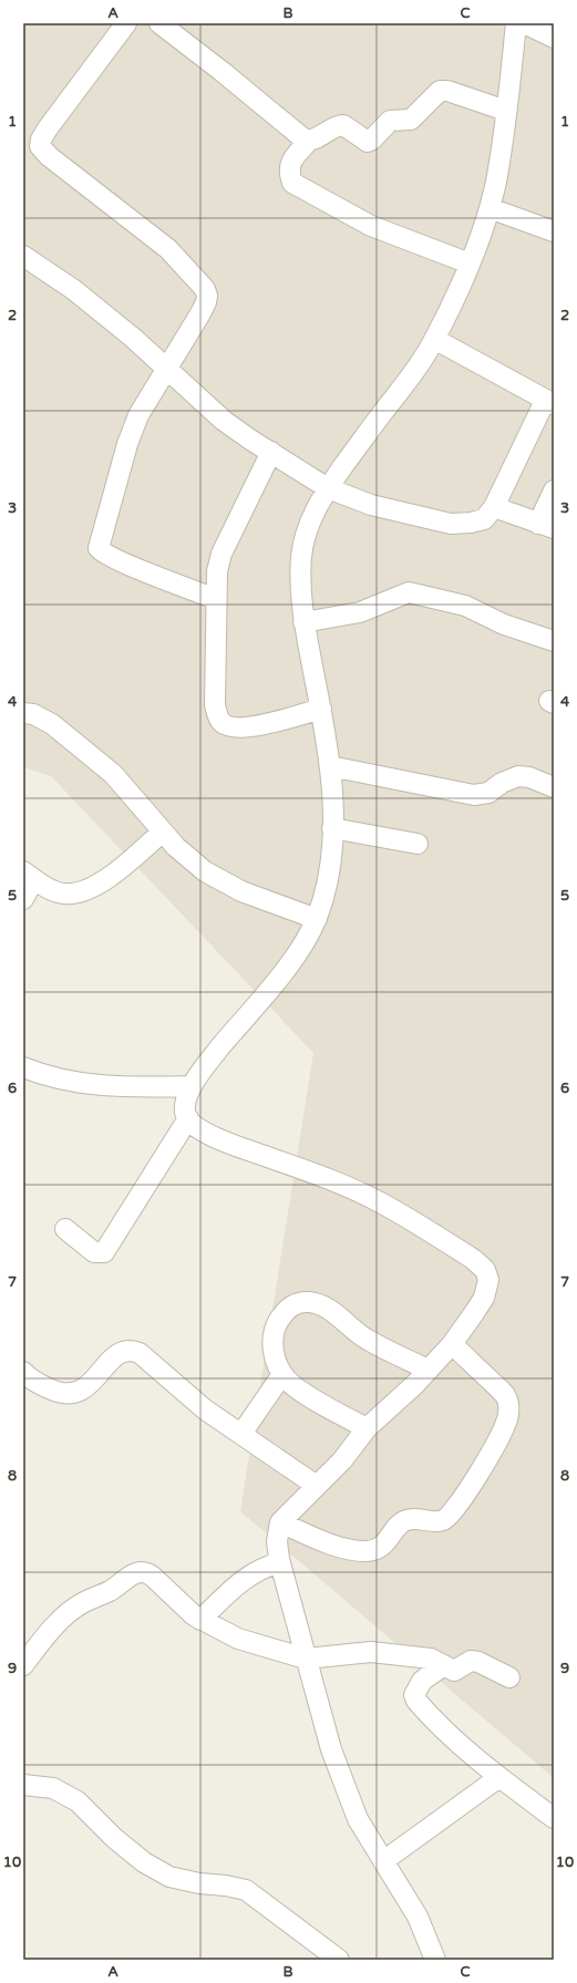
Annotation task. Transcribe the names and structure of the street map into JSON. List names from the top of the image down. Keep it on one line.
{"grid":{"columns":["A","B","C"],"rows":["1","2","3","4","5","6","7","8","9","10"]}}
